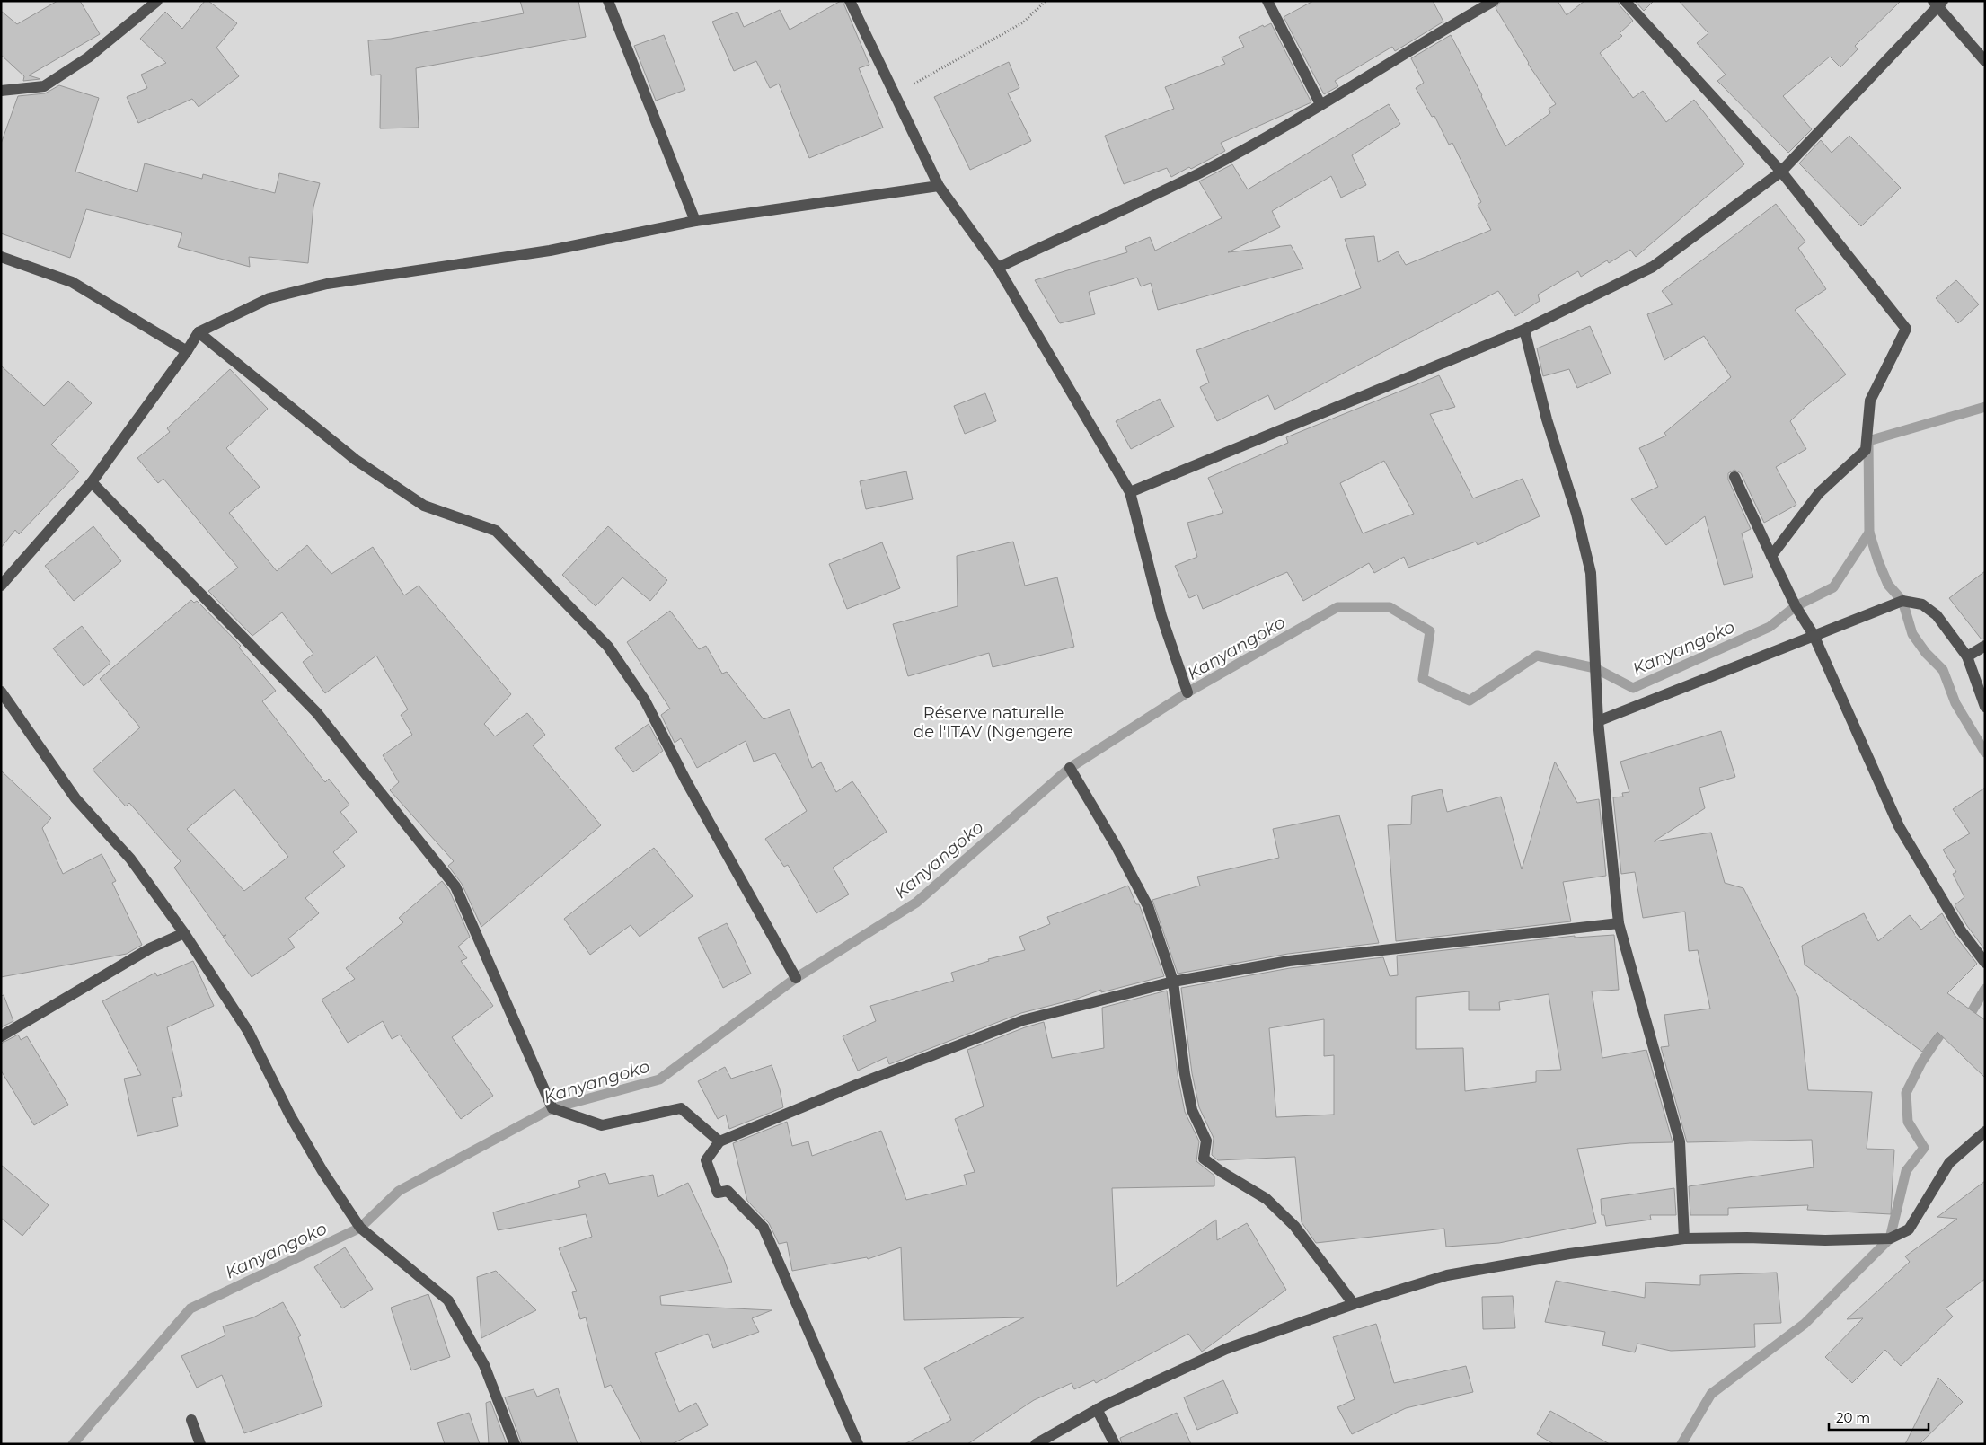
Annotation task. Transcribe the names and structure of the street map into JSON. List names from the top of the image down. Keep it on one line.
{"water":["Kanyangoko"],"parks":["Réserve naturelle de l'ITAV (Ngengere"],"scale_bar":"20 m"}
